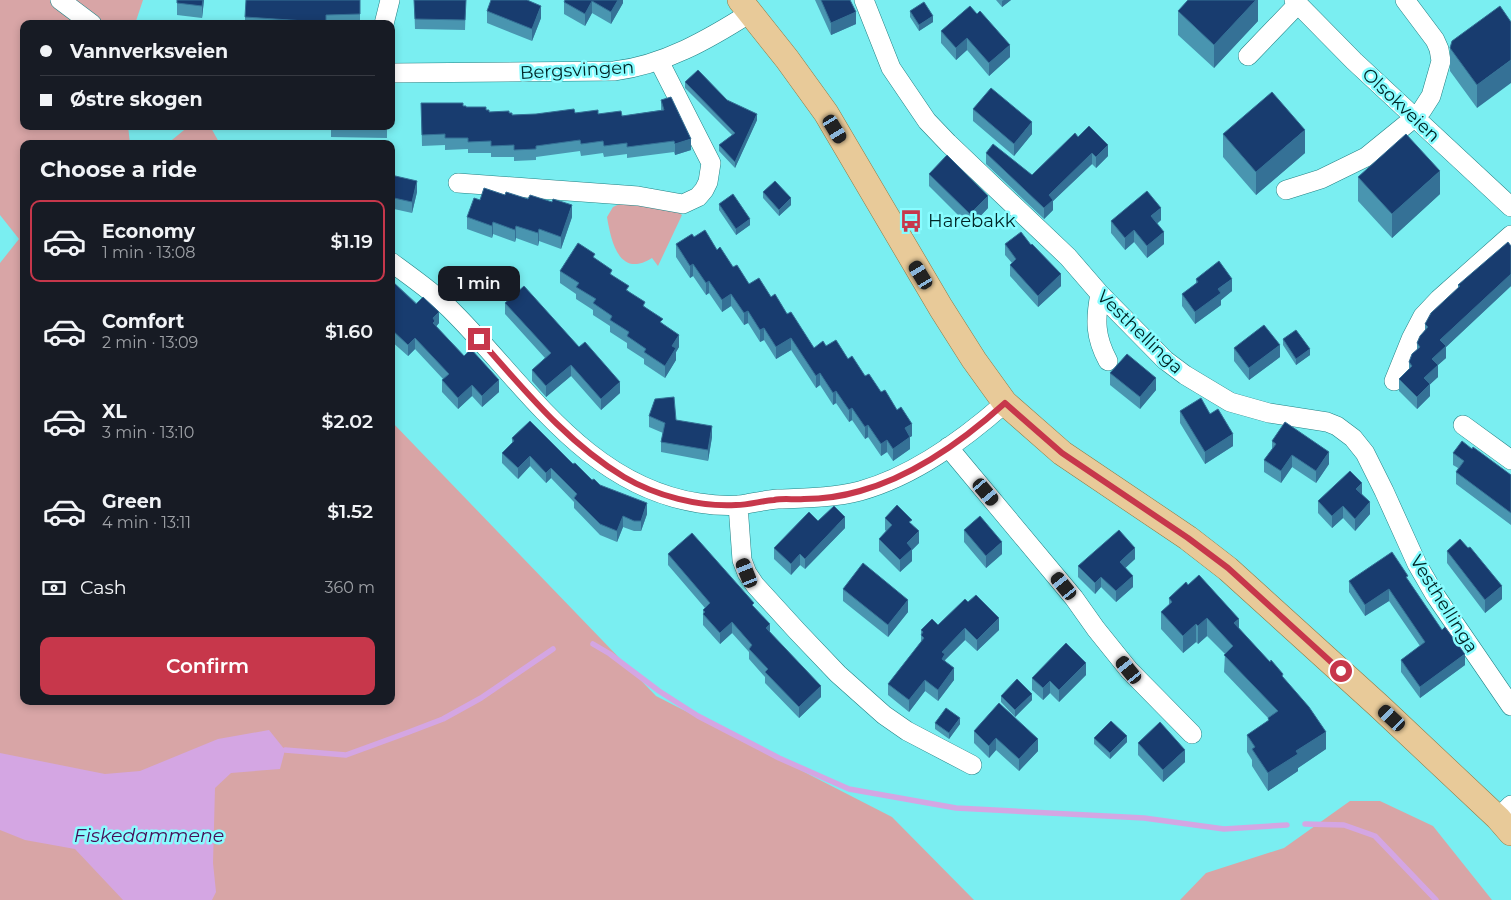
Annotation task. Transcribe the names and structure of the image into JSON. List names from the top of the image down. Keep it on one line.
{"streets":{"street":["Bergsvingen","Olsokveien","Vesthellinga"]},"water":["Fiskedammene"],"places":{"bus stop":["Harebakk"]},"page":{"banner":["Vannverksveien","Østre skogen"],"heading":"Choose a ride","list":[{"name":"Economy","note":"1 min · 13:08","value":"$1.19"},{"name":"Comfort","note":"2 min · 13:09","value":"$1.60"},{"name":"XL","note":"3 min · 13:10","value":"$2.02"},{"name":"Green","note":"4 min · 13:11","value":"$1.52"}],"bubble":"1 min","pay":["Cash","360 m"],"buttons":"Confirm"}}
